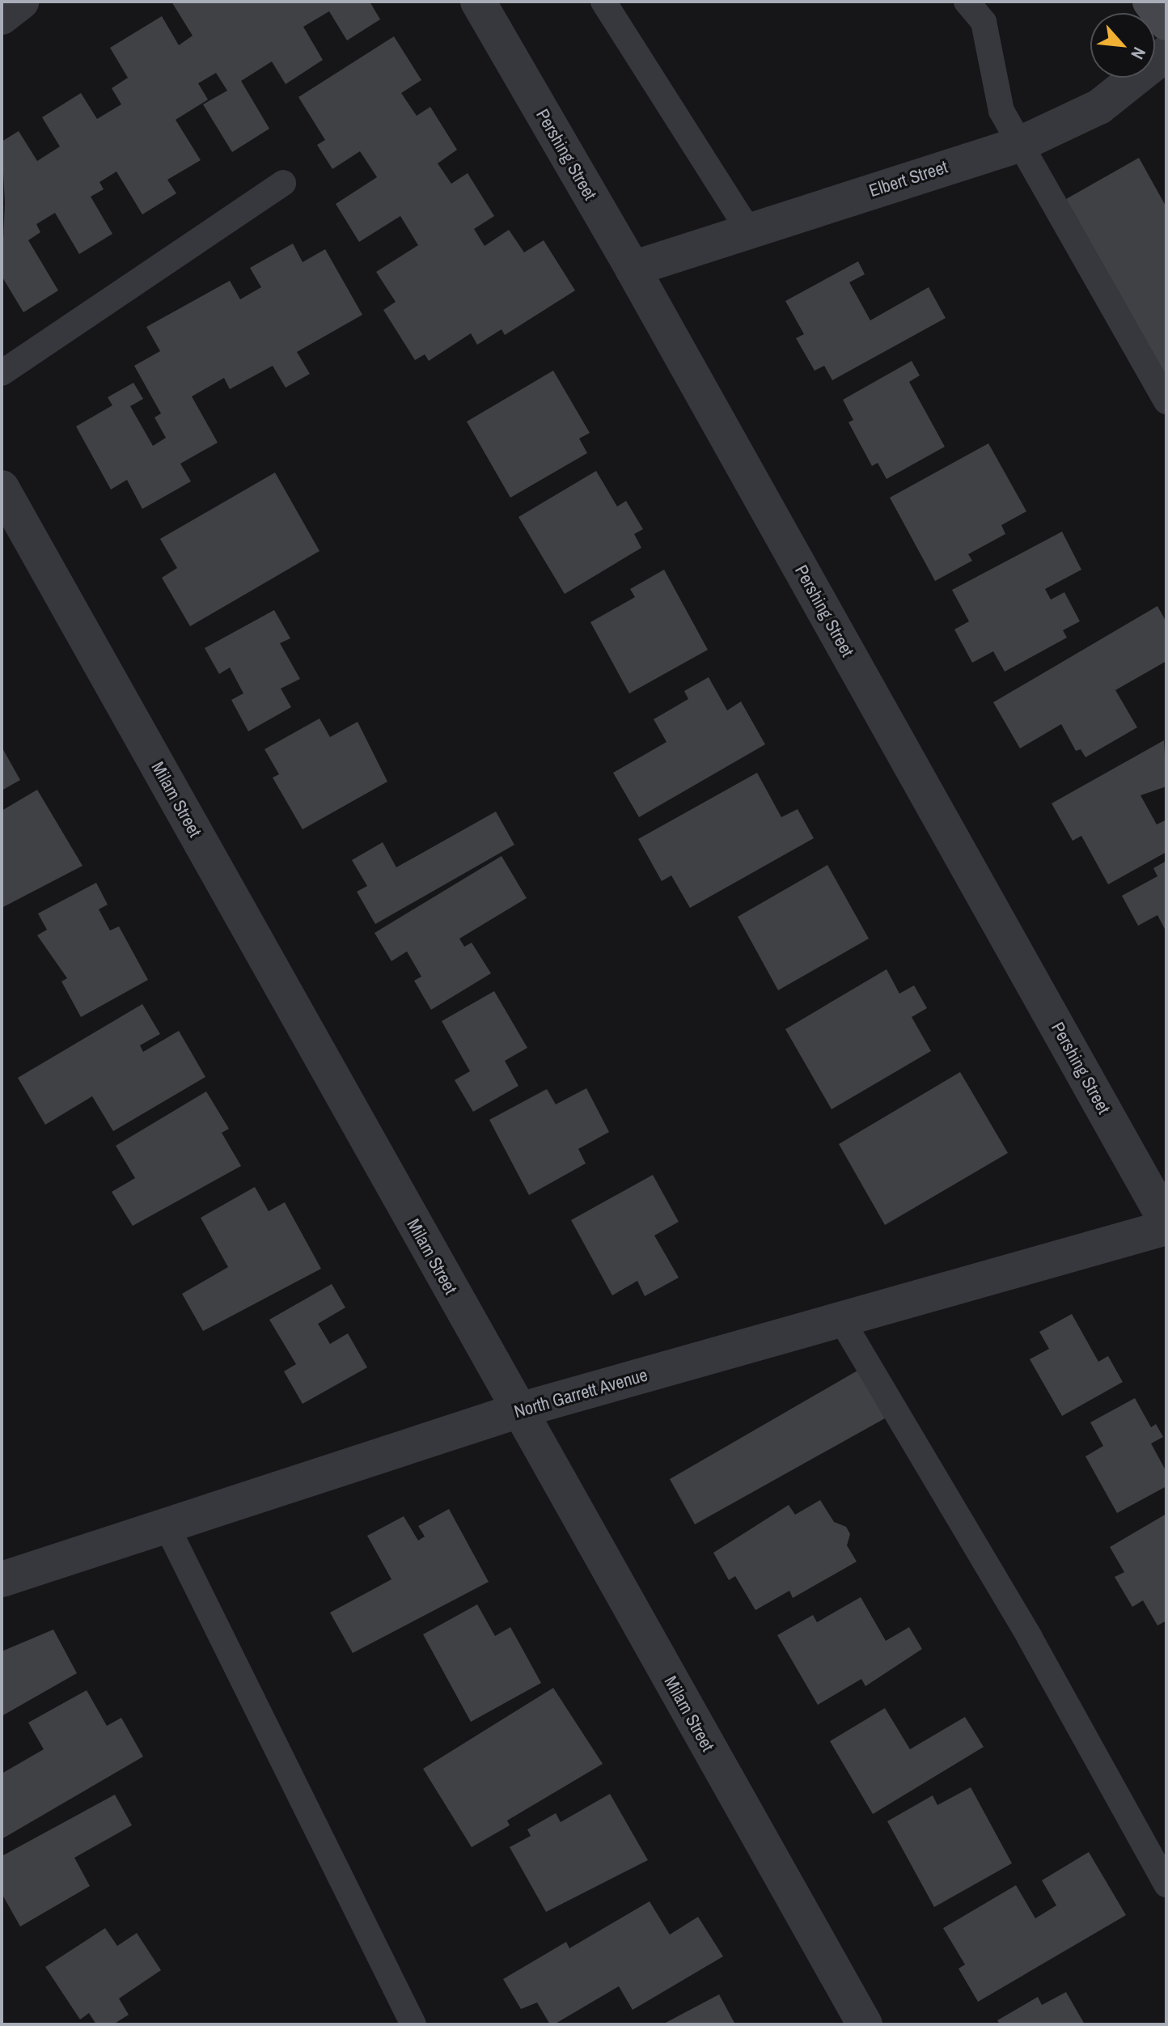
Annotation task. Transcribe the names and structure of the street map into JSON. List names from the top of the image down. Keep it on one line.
{"streets":{"street":["Pershing Street","Elbert Street","Milam Street","North Garrett Avenue"]},"crossings":[["Pershing Street","Elbert Street"],["Milam Street","North Garrett Avenue"]],"north":"bottom right"}
